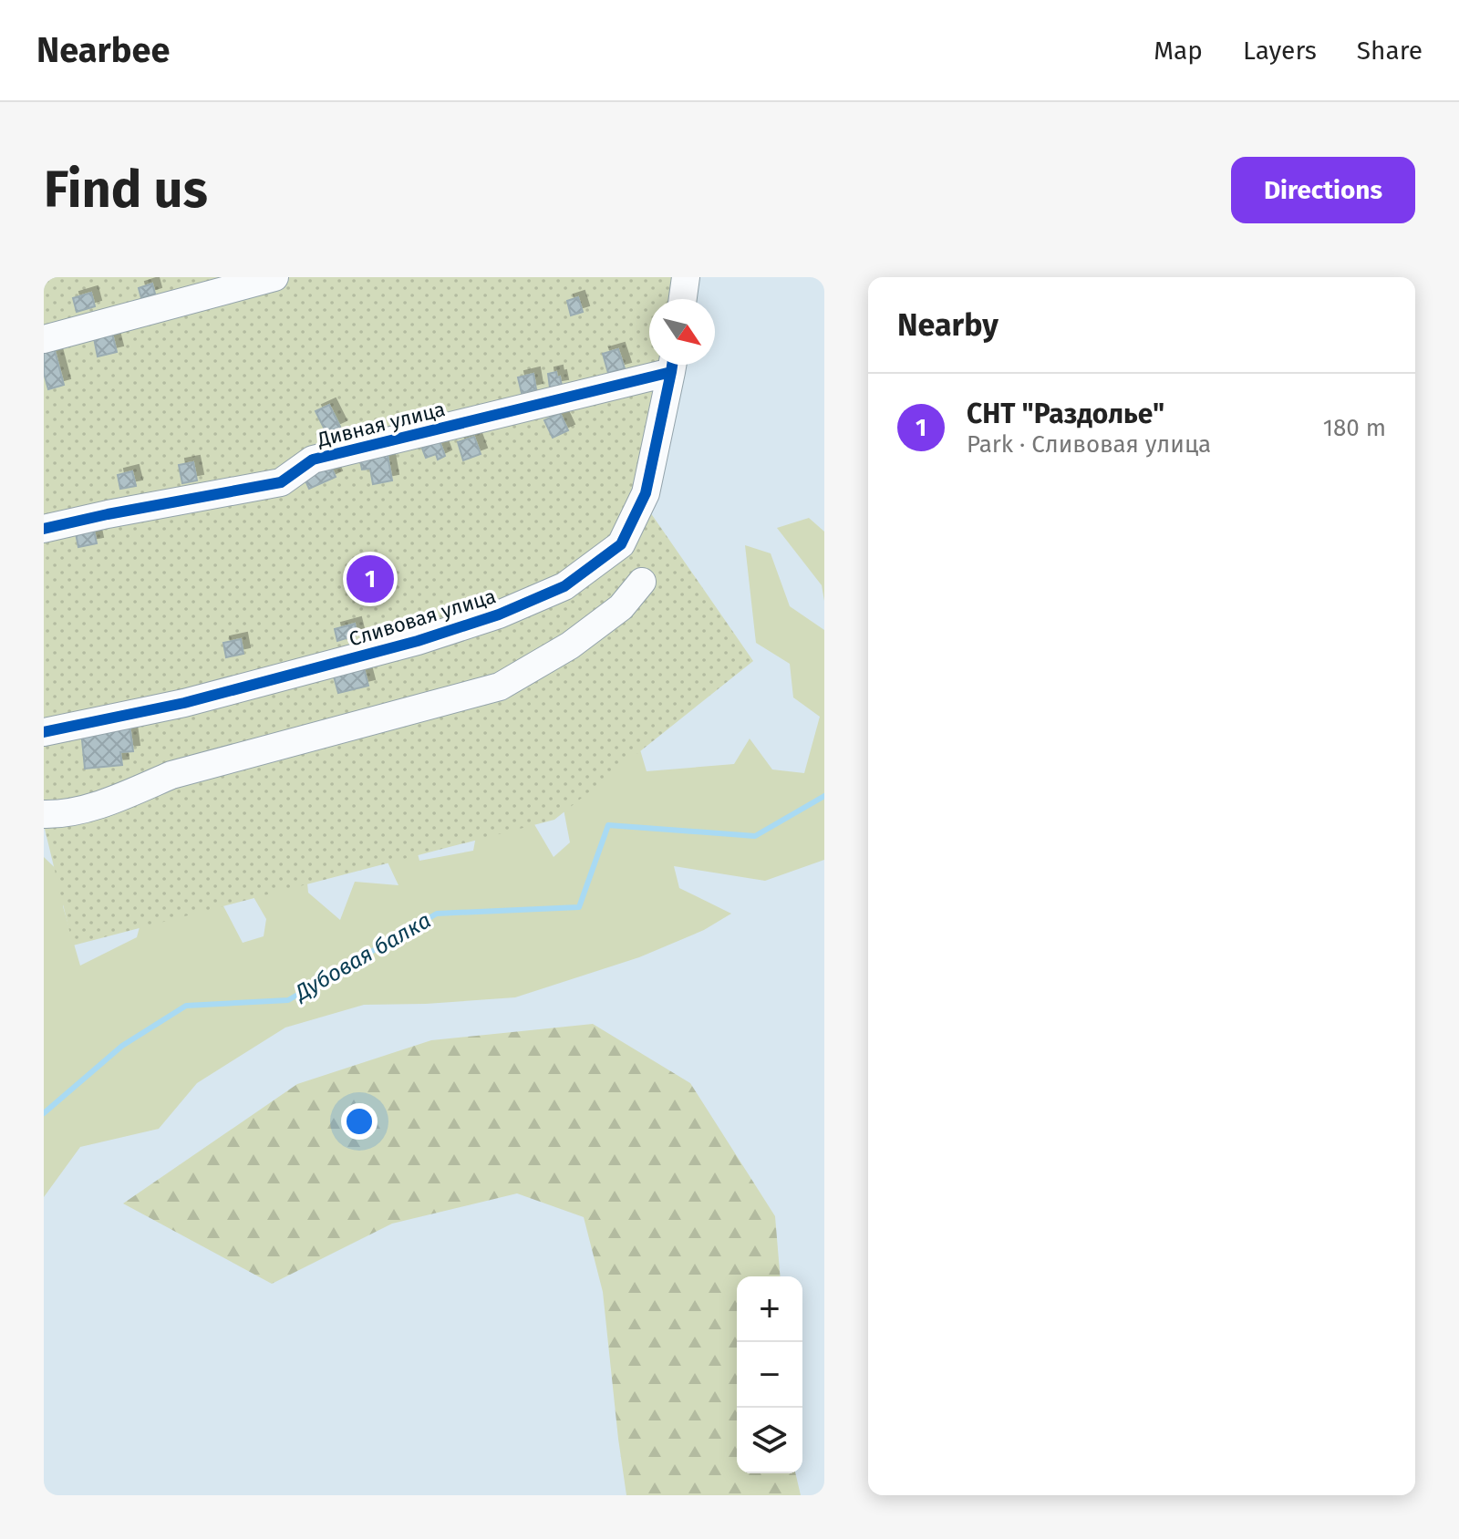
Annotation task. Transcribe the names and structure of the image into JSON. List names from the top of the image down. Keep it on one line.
{"streets":{"street":["Дивная улица","Сливовая улица"]},"water":["Дубовая балка"],"north":"bottom right","page":{"header":"Nearbee","nav":["Map","Layers","Share"],"buttons":"Directions","title":"Find us","heading":"Nearby","list":[{"mark":"1","name":"СНТ \"Раздолье\"","note":"Park · Сливовая улица","value":"180 m"}],"pins":"1","map_buttons":["+","−"]}}
